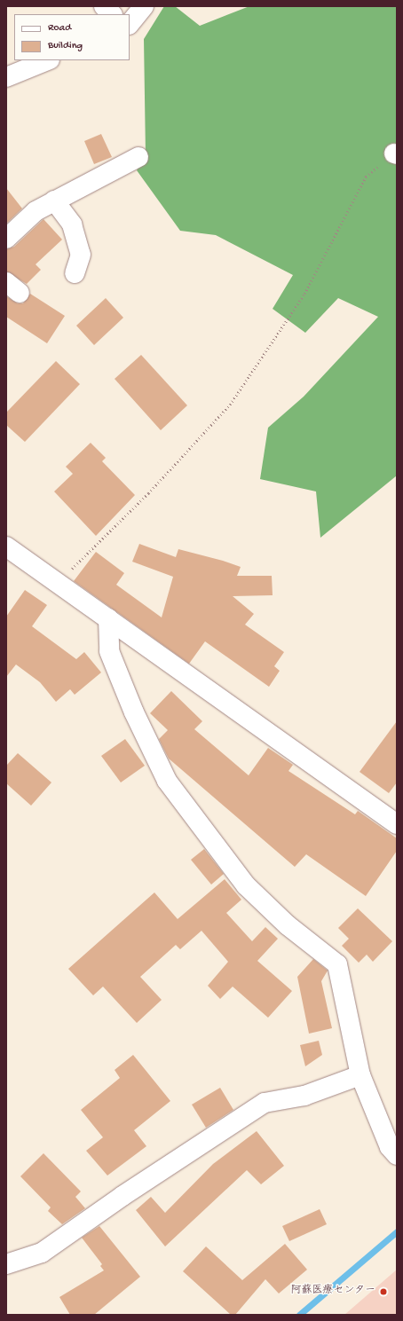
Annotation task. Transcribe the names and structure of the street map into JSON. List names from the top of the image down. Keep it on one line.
{"places":["阿蘇医療センター"],"legend":["Road","Building"]}
